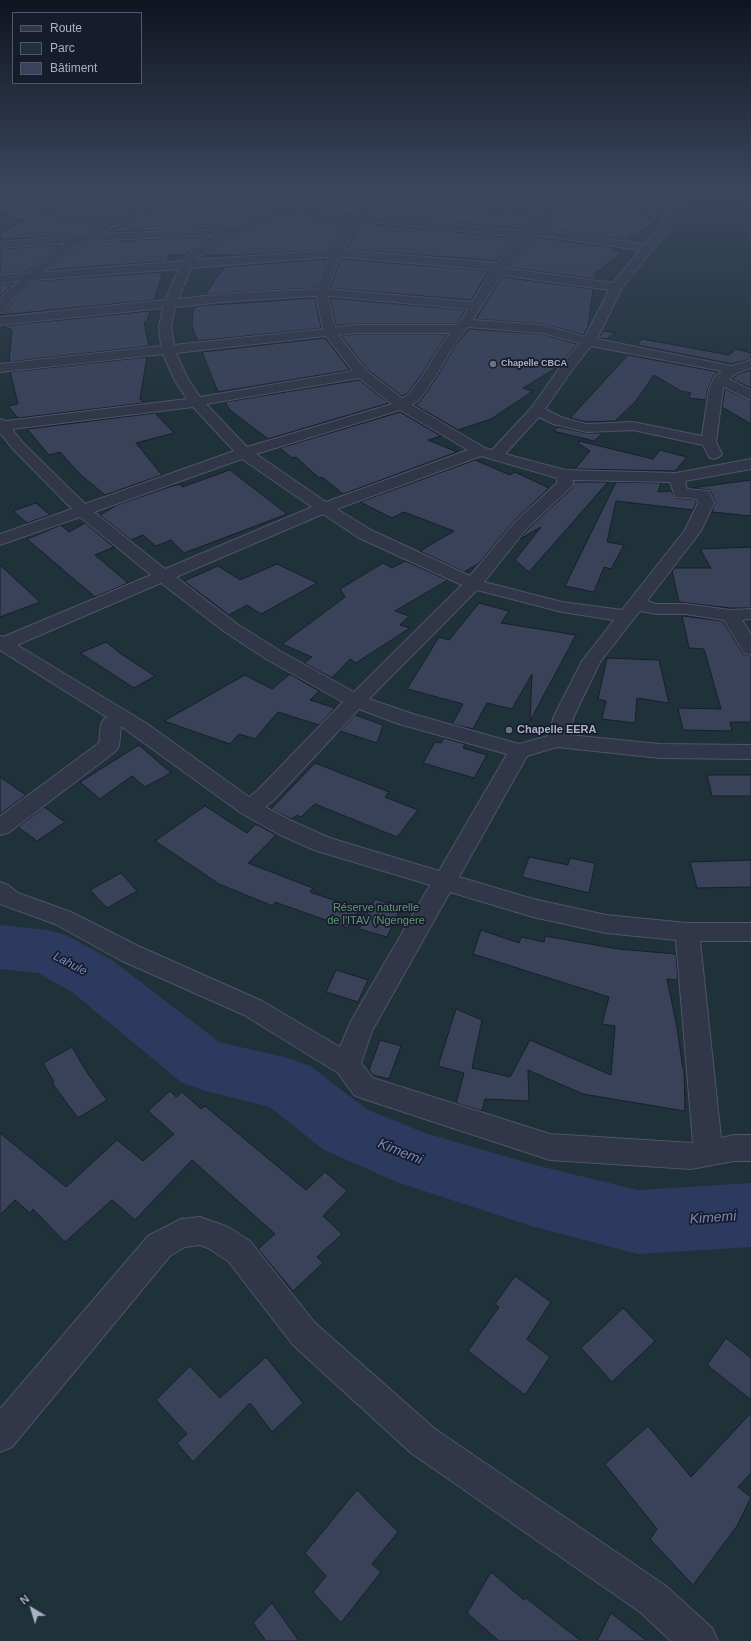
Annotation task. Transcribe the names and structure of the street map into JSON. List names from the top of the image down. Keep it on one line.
{"water":["Lahule","Kimemi"],"parks":["Réserve naturelle de l'ITAV (Ngengere"],"places":["Chapelle CBCA","Chapelle EERA"],"legend":["Route","Parc","Bâtiment"],"north":"top left"}
